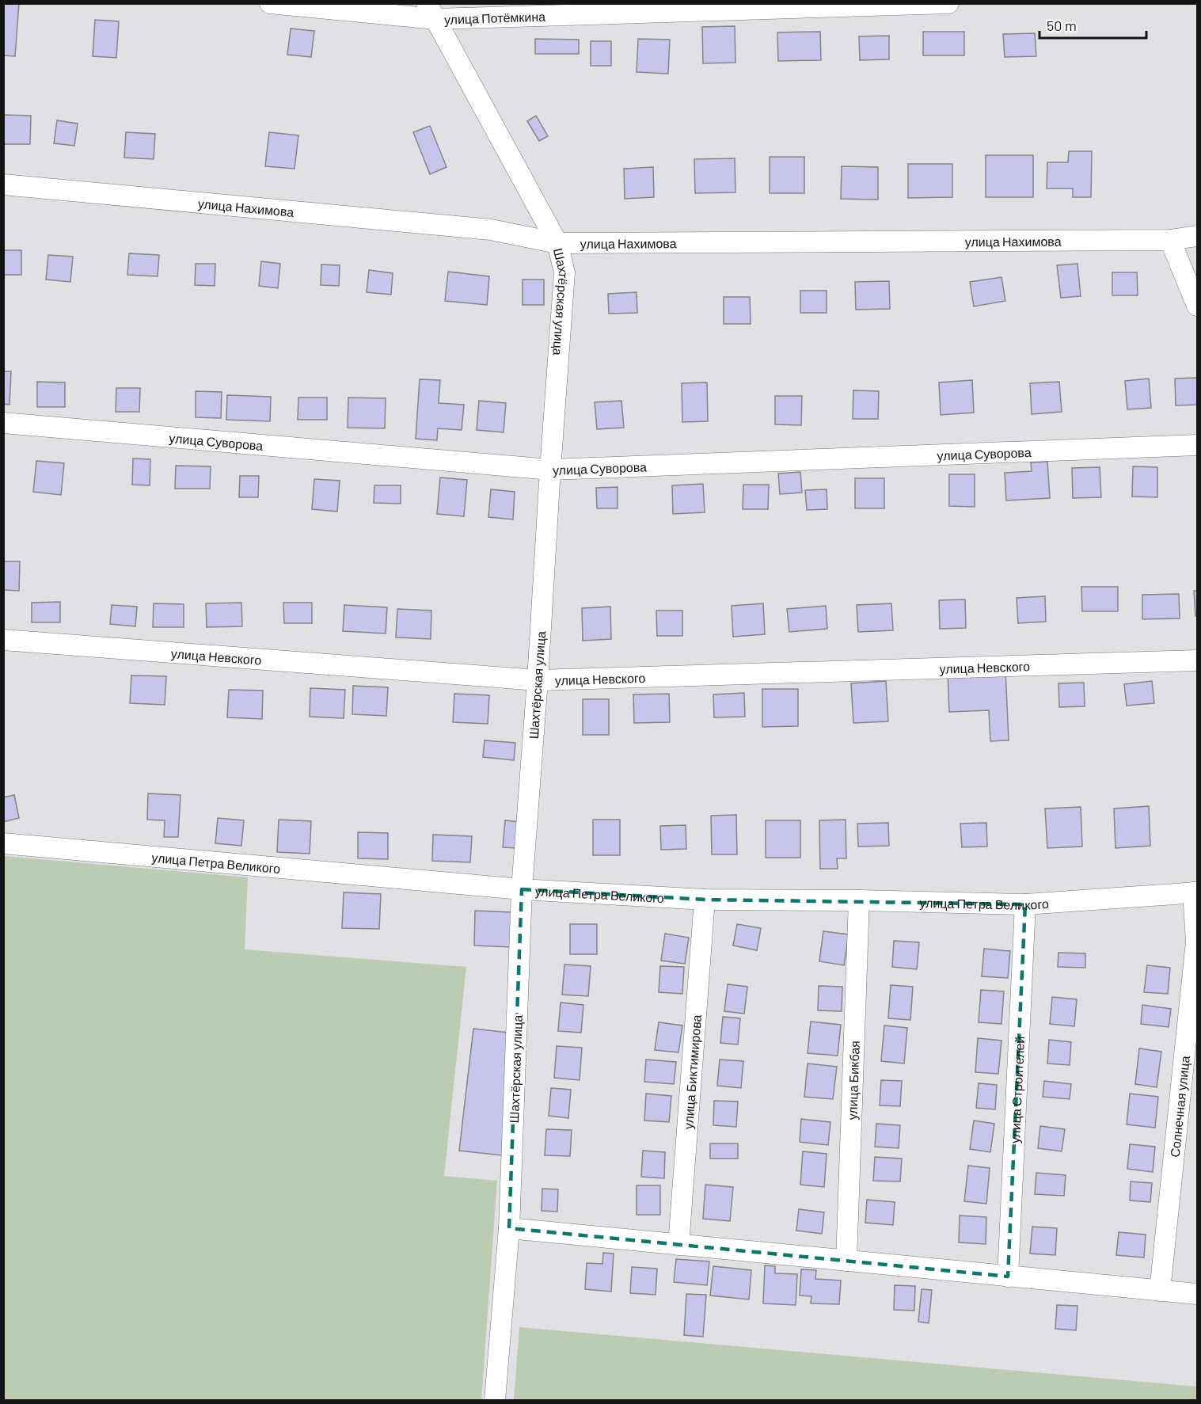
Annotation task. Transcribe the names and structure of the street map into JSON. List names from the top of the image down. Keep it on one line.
{"streets":{"street":["улица Потёмкина","улица Нахимова","Шахтёрская улица","улица Суворова","улица Невского","улица Петра Великого","улица Биктимирова","улица Бикбая","улица Строителей","Солнечная улица"]},"crossings":[["улица Потёмкина","Шахтёрская улица"],["улица Нахимова","Шахтёрская улица"],["Шахтёрская улица","улица Суворова"],["Шахтёрская улица","улица Невского"],["Шахтёрская улица","улица Петра Великого"],["улица Петра Великого","улица Биктимирова"],["улица Петра Великого","улица Бикбая"],["улица Петра Великого","улица Строителей"],["улица Петра Великого","Солнечная улица"]],"scale_bar":"50 m"}
